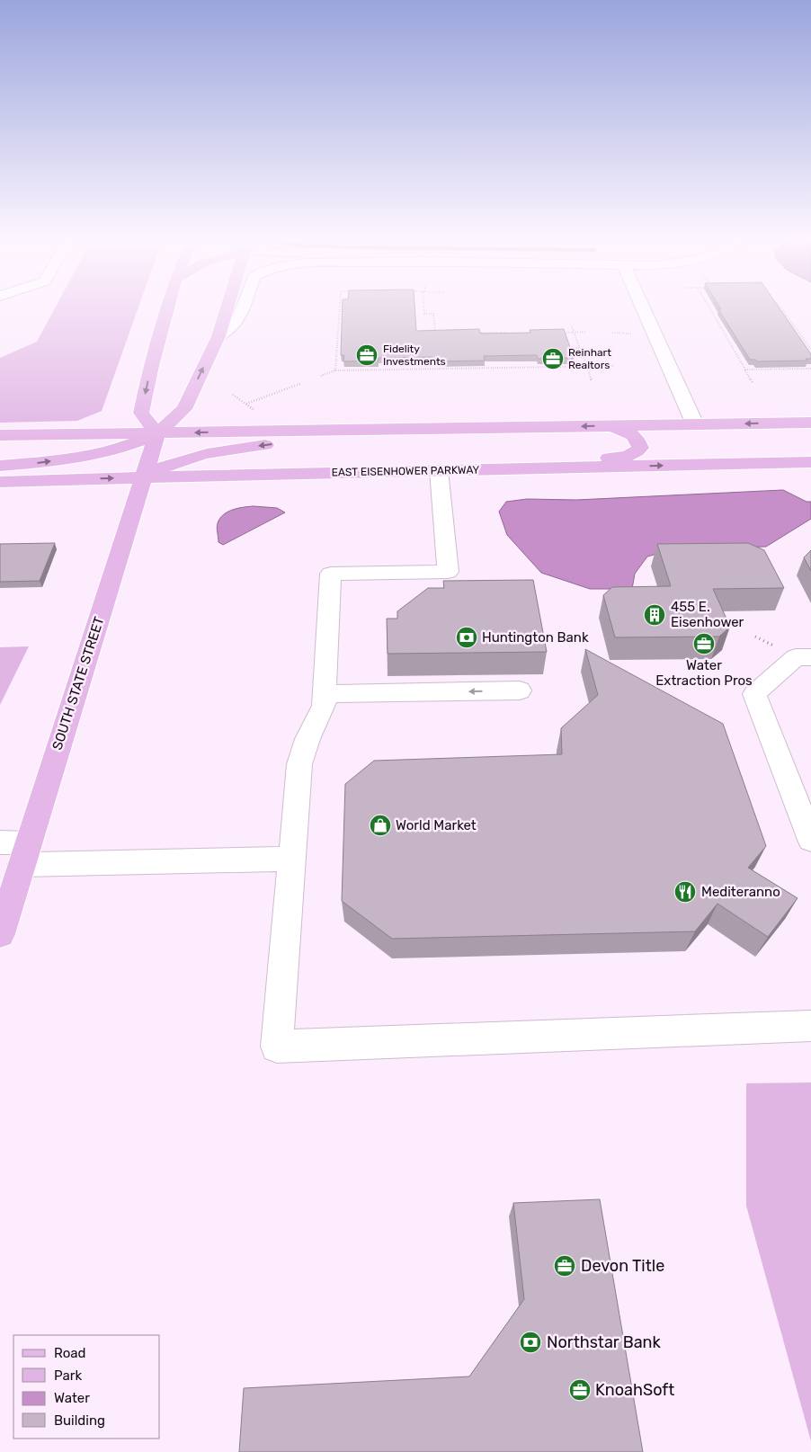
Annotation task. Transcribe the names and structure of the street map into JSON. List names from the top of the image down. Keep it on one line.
{"streets":{"main road":["EAST EISENHOWER PARKWAY","SOUTH STATE STREET"]},"crossings":[["EAST EISENHOWER PARKWAY","SOUTH STATE STREET"]],"places":{"office":["Fidelity Investments","Reinhart Realtors","Water Extraction Pros","Devon Title","KnoahSoft"],"building":["455 E. Eisenhower"],"bank":["Huntington Bank","Northstar Bank"],"shop":["World Market"],"restaurant":["Mediteranno"]},"legend":["Road","Park","Water","Building"]}
